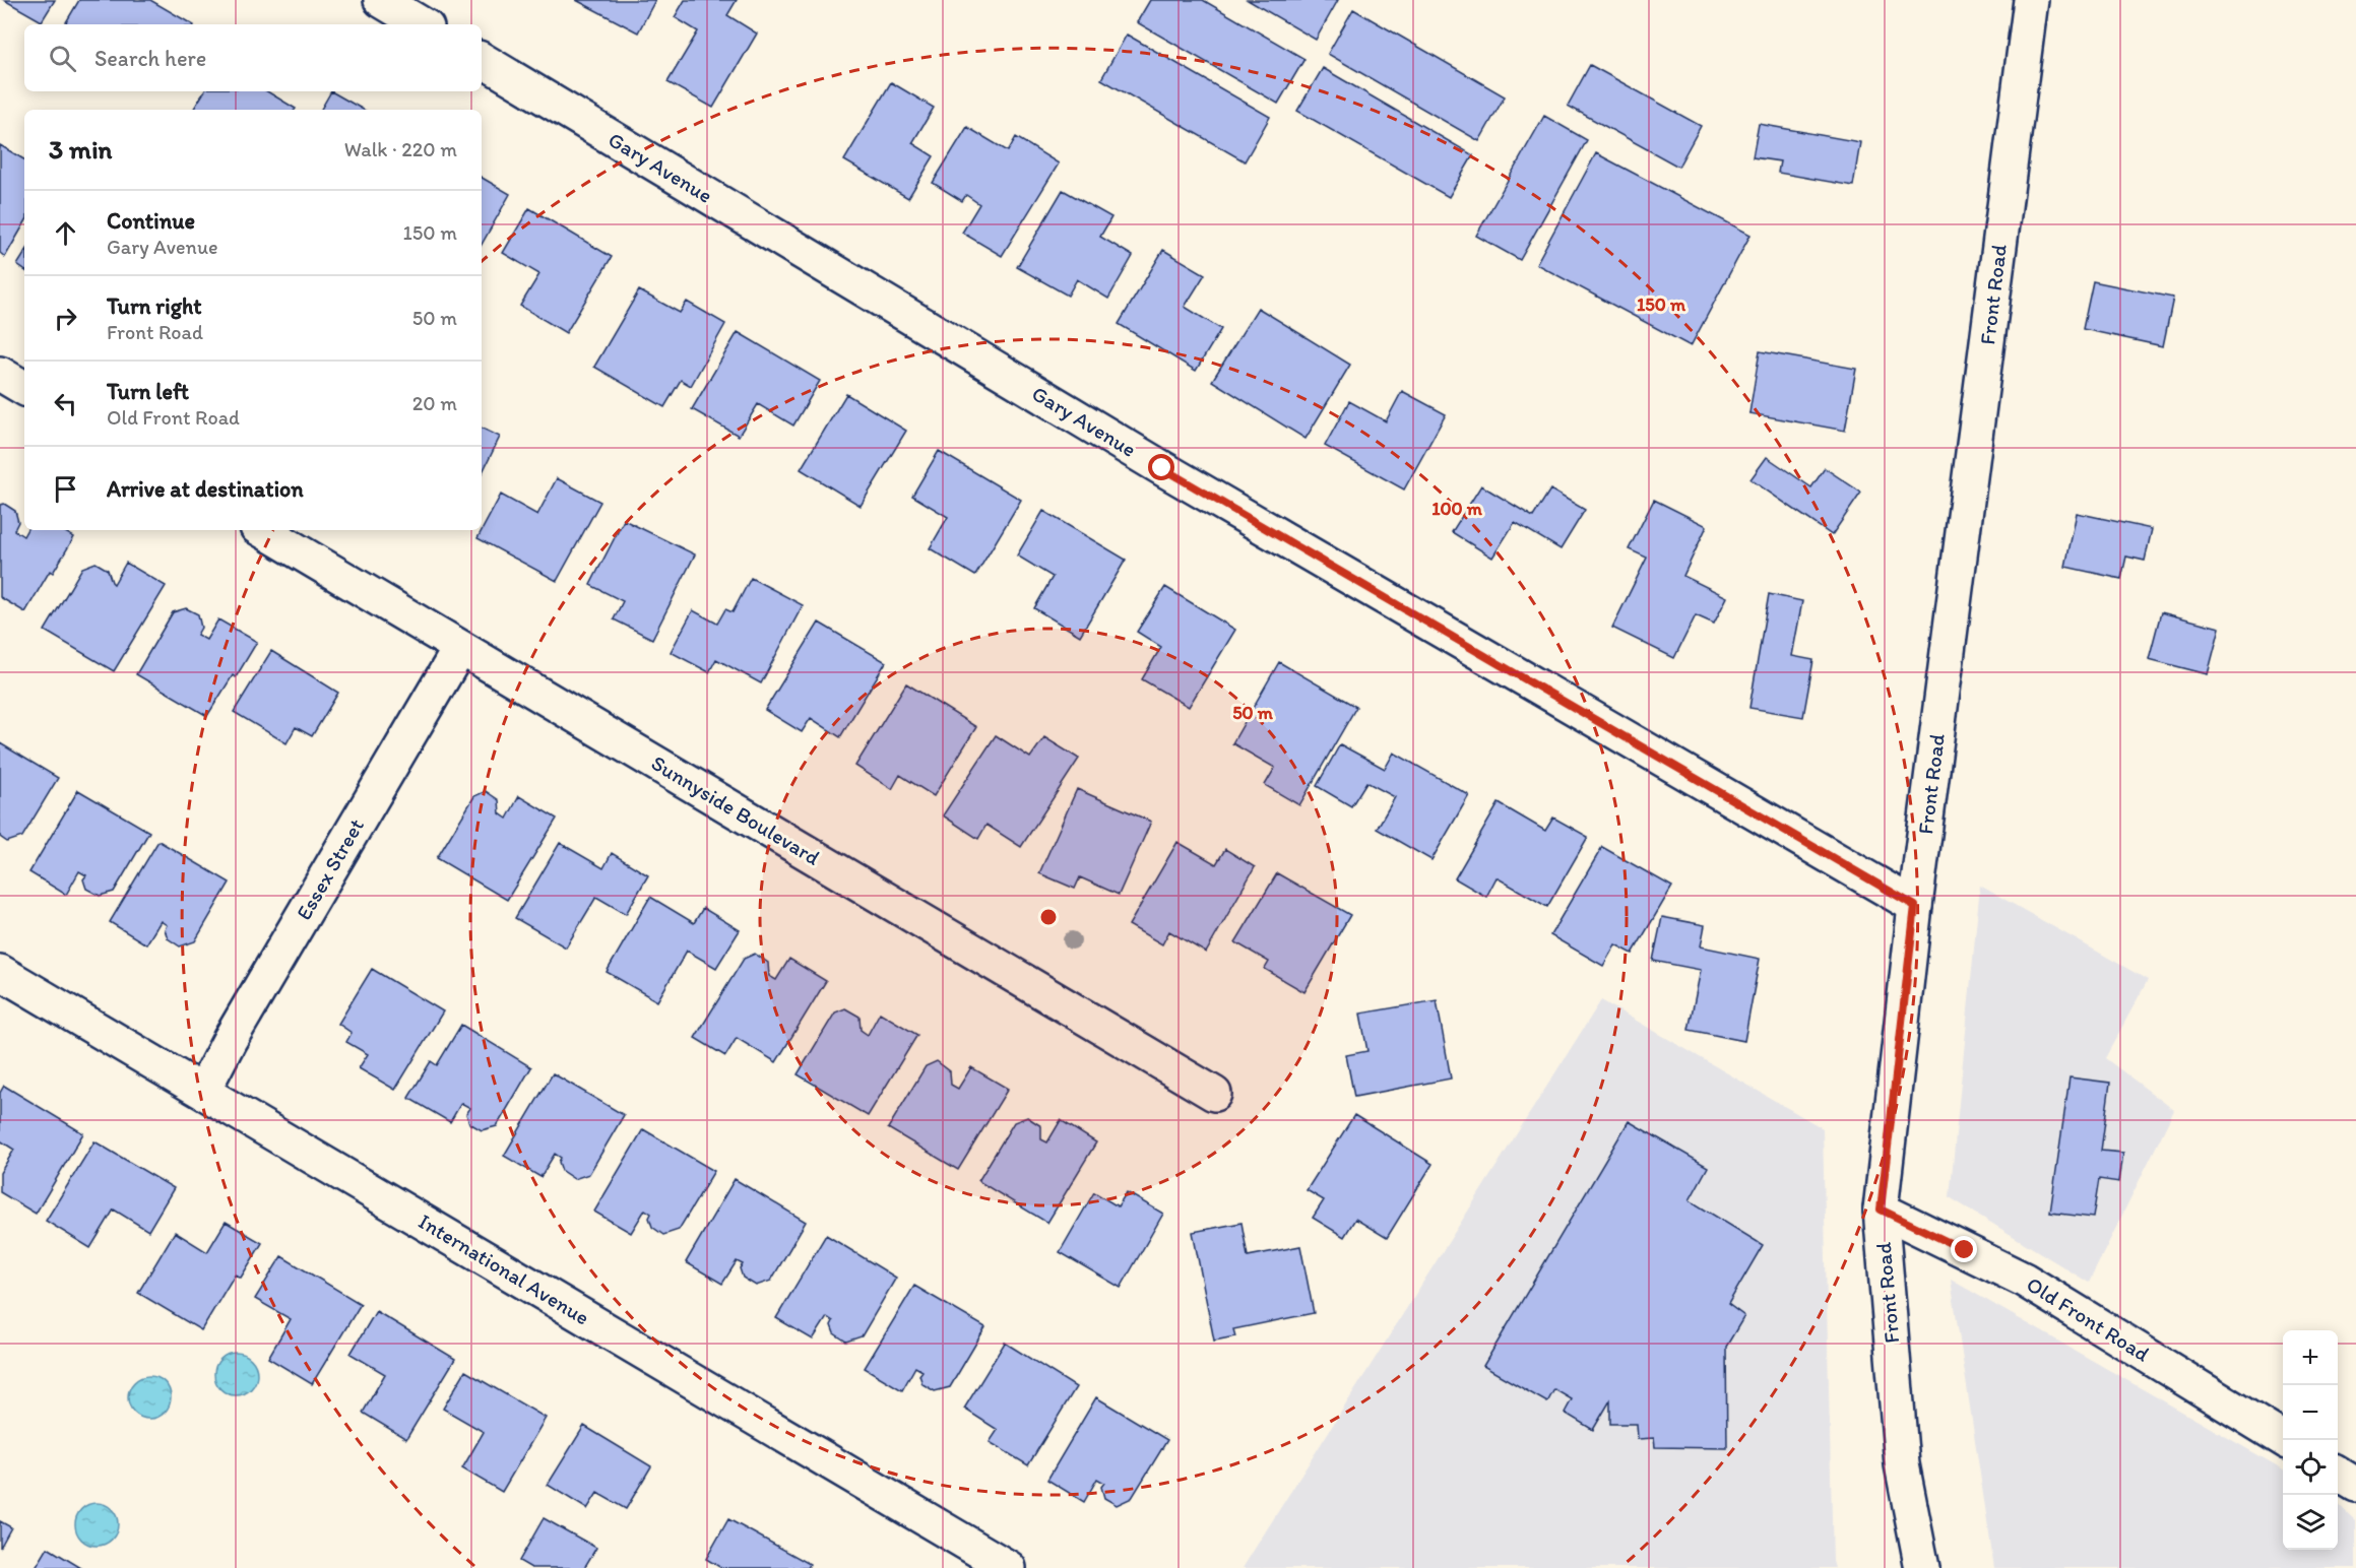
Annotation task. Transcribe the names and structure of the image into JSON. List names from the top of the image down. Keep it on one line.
{"streets":{"street":["Gary Avenue","Front Road","Sunnyside Boulevard","Essex Street","International Avenue","Old Front Road"]},"crossings":[["Gary Avenue","Front Road"],["Front Road","Old Front Road"],["Sunnyside Boulevard","Essex Street"],["Essex Street","International Avenue"]],"page":{"search":"Search here","heading":["3 min","Walk · 220 m"],"list":[["Continue","Gary Avenue","150 m"],["Turn right","Front Road","50 m"],["Turn left","Old Front Road","20 m"],"Arrive at destination"],"map_buttons":["+","−"]},"rings":["150 m","100 m","50 m"]}
